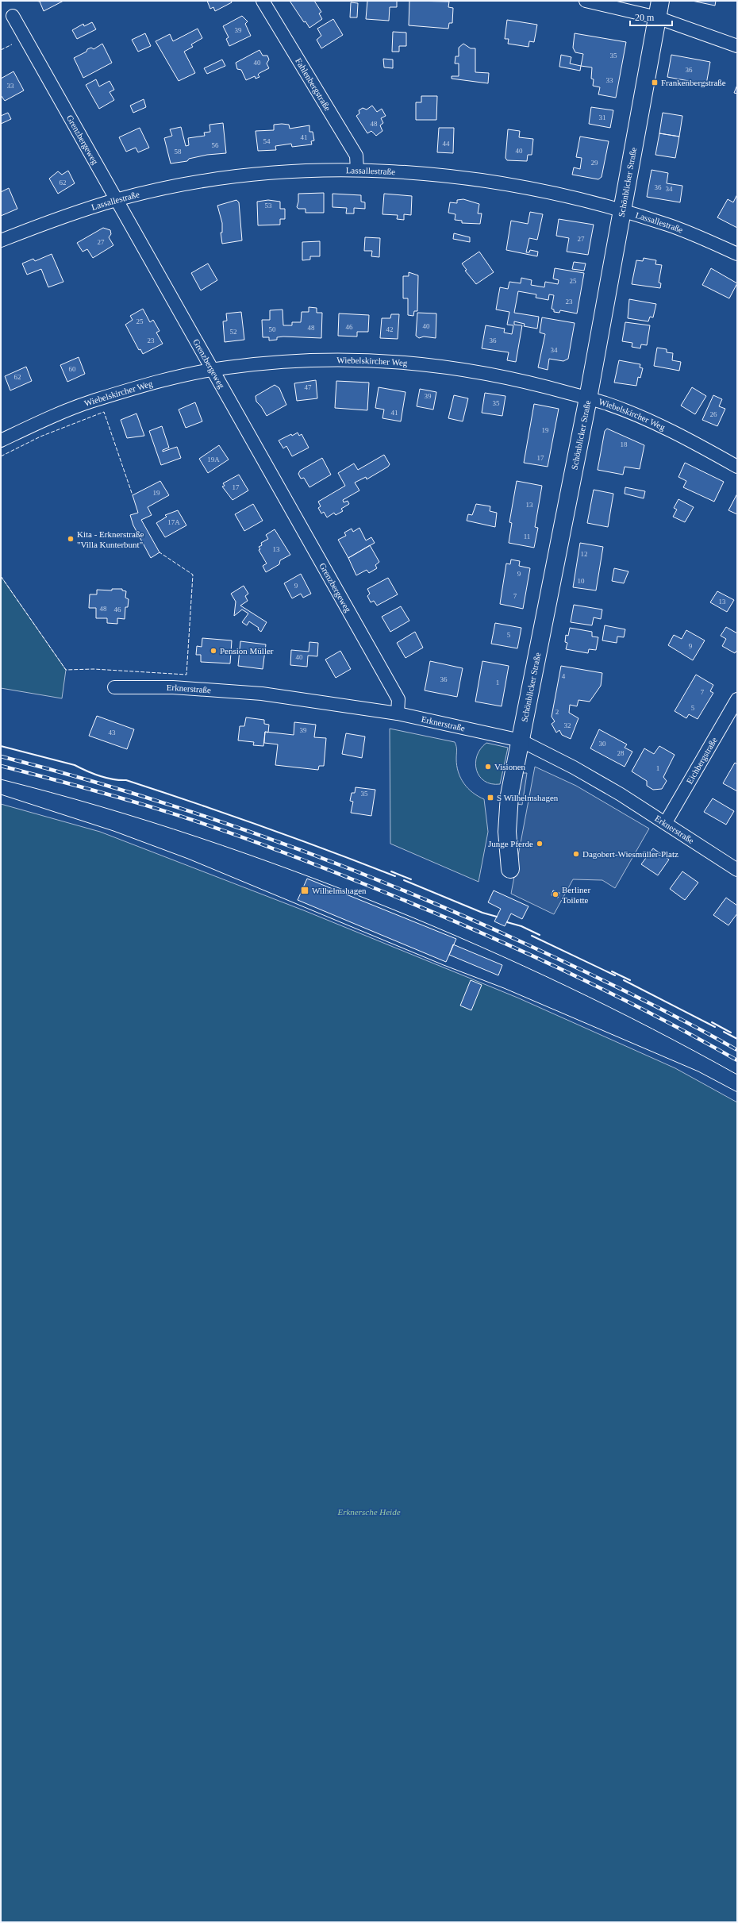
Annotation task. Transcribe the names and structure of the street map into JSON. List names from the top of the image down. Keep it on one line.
{"streets":{"street":["Fahlenbergstraße","Grenzbergeweg","Lassallestraße","Schönblicker Straße","Wiebelskircher Weg","Erknerstraße","Eichbergstraße"]},"crossings":[["Fahlenbergstraße","Lassallestraße"],["Grenzbergeweg","Lassallestraße"],["Grenzbergeweg","Wiebelskircher Weg"],["Grenzbergeweg","Erknerstraße"],["Lassallestraße","Schönblicker Straße"],["Schönblicker Straße","Wiebelskircher Weg"],["Schönblicker Straße","Erknerstraße"],["Erknerstraße","Eichbergstraße"]],"parks":["Erknersche Heide"],"places":{"transit":["Frankenbergstraße","S Wilhelmshagen","Wilhelmshagen"],"other":["Kita - Erknerstraße \"Villa Kunterbunt\"","Pension Müller","Visionen","Junge Pferde","Dagobert-Wiesmüller-Platz","Berliner Toilette"]},"house_numbers":["39","35","40","36","33","33","31","48","41","54","44","56","40","58","29","62","36","34","53","27","27","25","23","25","40","46","48","50","42","52","23","36","34","60","62","47","39","35","41","26","19","18","17","19A","17","19","13","17A","11","13","12","9","10","9","7","13","48","46","5","9","40","4","36","1","7","5","2","32","39","43","30","28","1","35"],"scale_bar":"20 m"}
